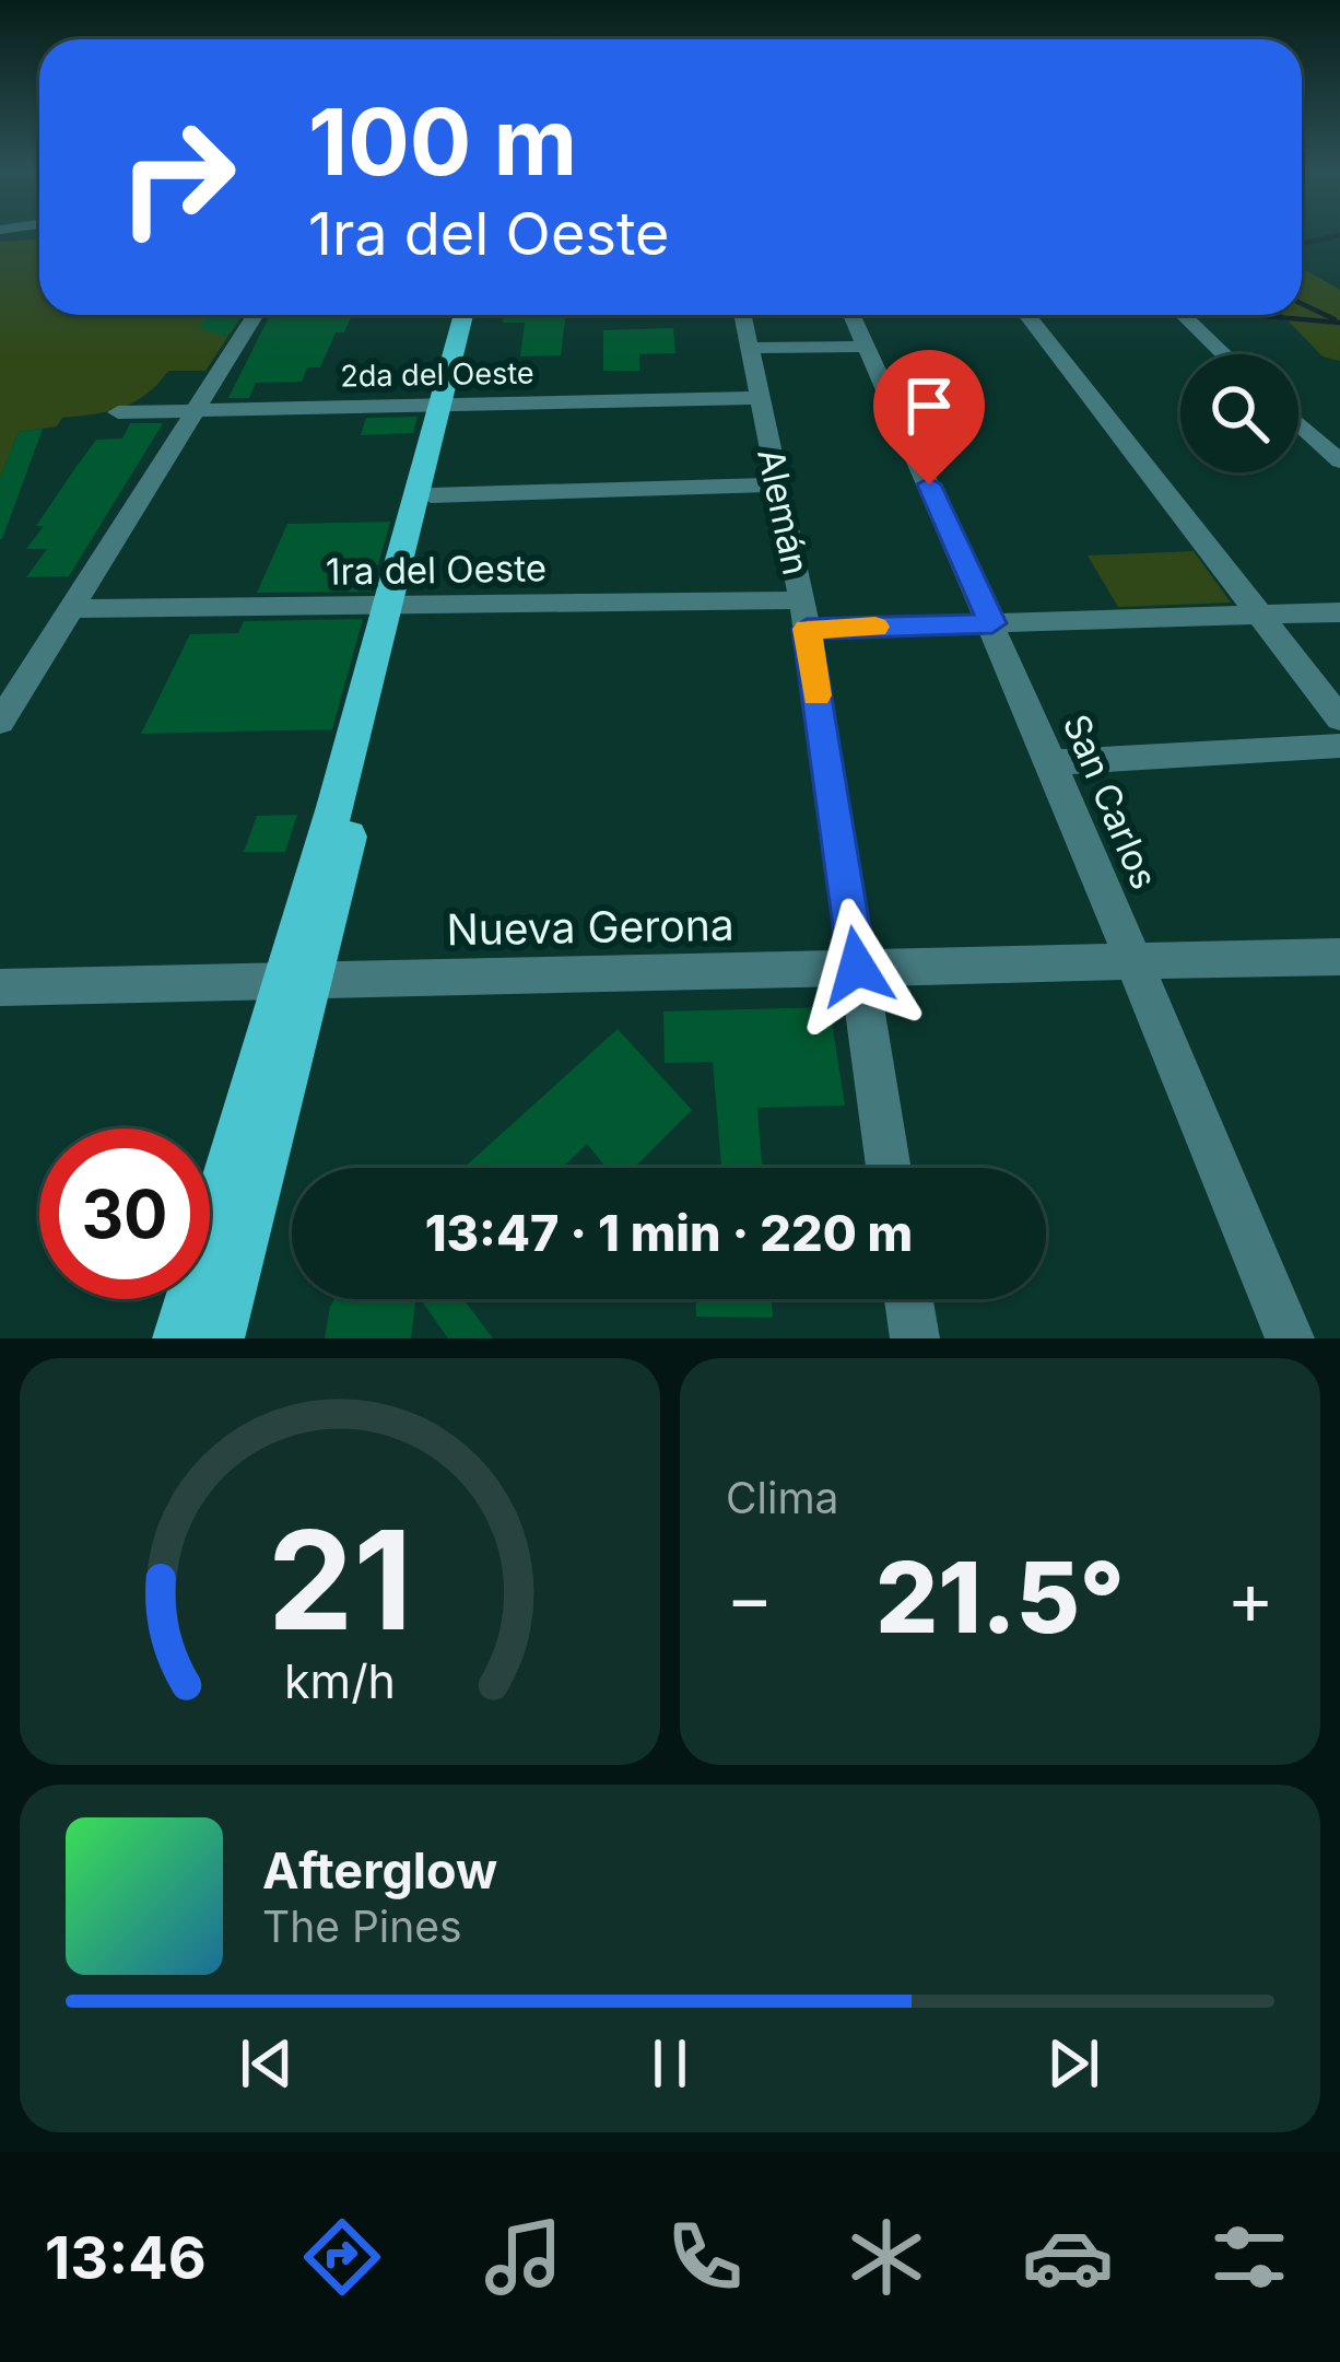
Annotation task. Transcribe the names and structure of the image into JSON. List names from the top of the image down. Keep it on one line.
{"streets":{"street":["2da del Oeste","Alemán","1ra del Oeste","San Carlos","Nueva Gerona"]},"crossings":[["2da del Oeste","Alemán"],["Alemán","1ra del Oeste"],["Alemán","Nueva Gerona"],["1ra del Oeste","San Carlos"],["San Carlos","Nueva Gerona"]],"page":{"turn":["100 m","1ra del Oeste"],"limit":"30","trip":"13:47 · 1 min · 220 m","tile":"Clima","heat":["−","21.5°","+"],"song":["Afterglow","The Pines"],"tabs":"13:46","gauge":["21","km/h"]}}
